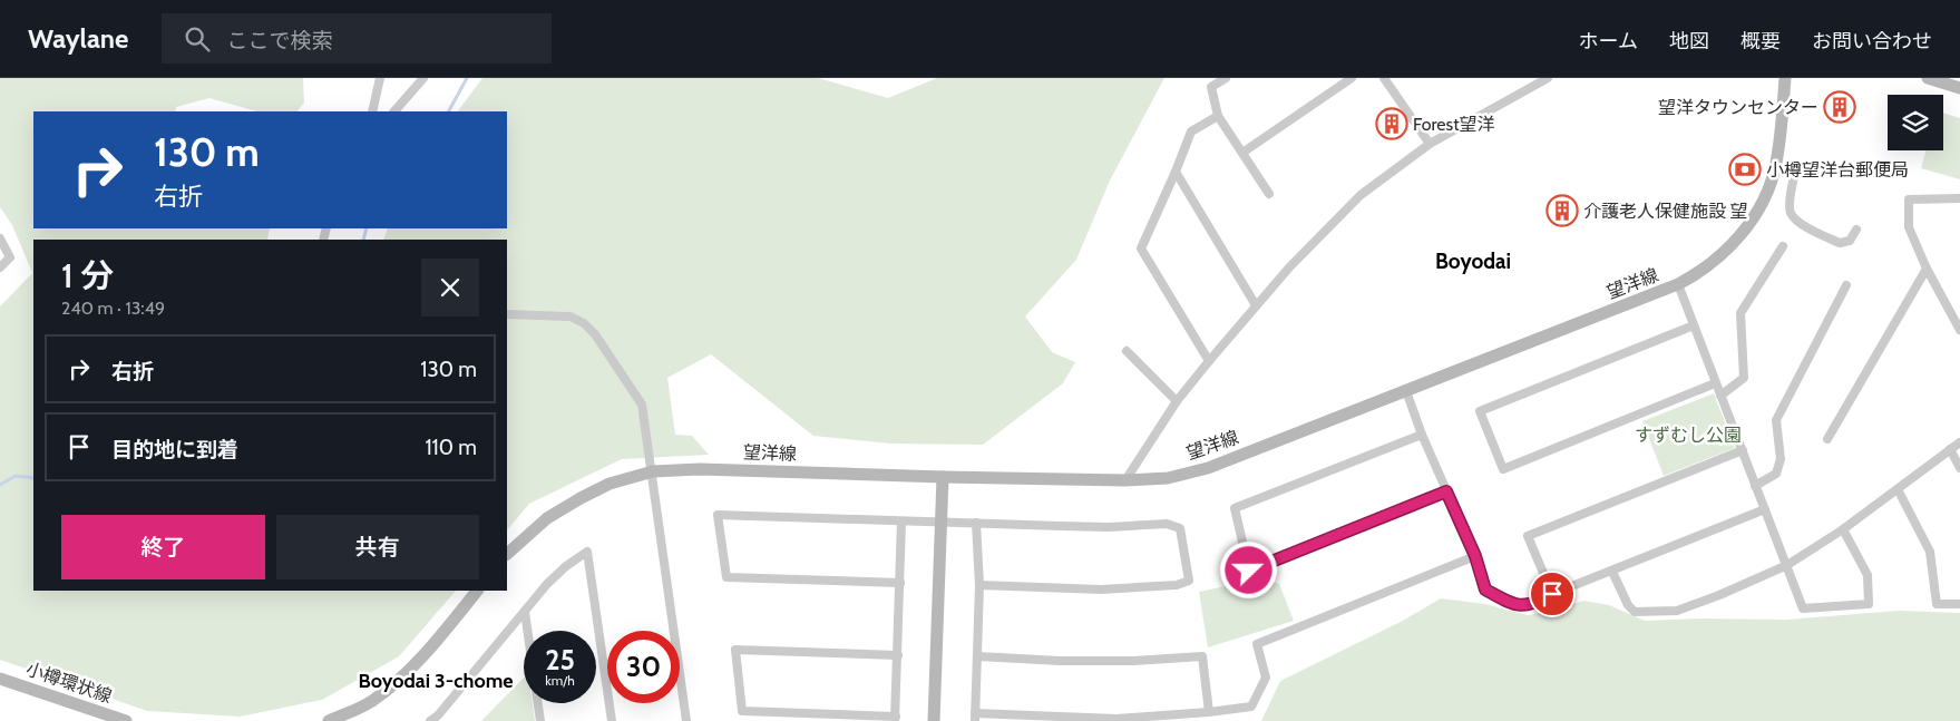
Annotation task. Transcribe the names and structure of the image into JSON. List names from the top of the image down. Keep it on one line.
{"streets":{"street":["望洋線","小樽環状線"]},"districts":["Boyodai","Boyodai 3-chome"],"parks":["すずむし公園"],"places":{"building":["望洋タウンセンター","Forest望洋","介護老人保健施設 望"],"bank":["小樽望洋台郵便局"]},"page":{"header":"Waylane","search":"ここで検索","nav":["ホーム","地図","概要","お問い合わせ"],"turn":["130 m","右折"],"heading":["1 分","240 m · 13:49"],"list":[{"name":"右折","value":"130 m"},{"name":"目的地に到着","value":"110 m"}],"buttons":["終了","共有"],"speed":"25 km/h","limit":"30"}}
